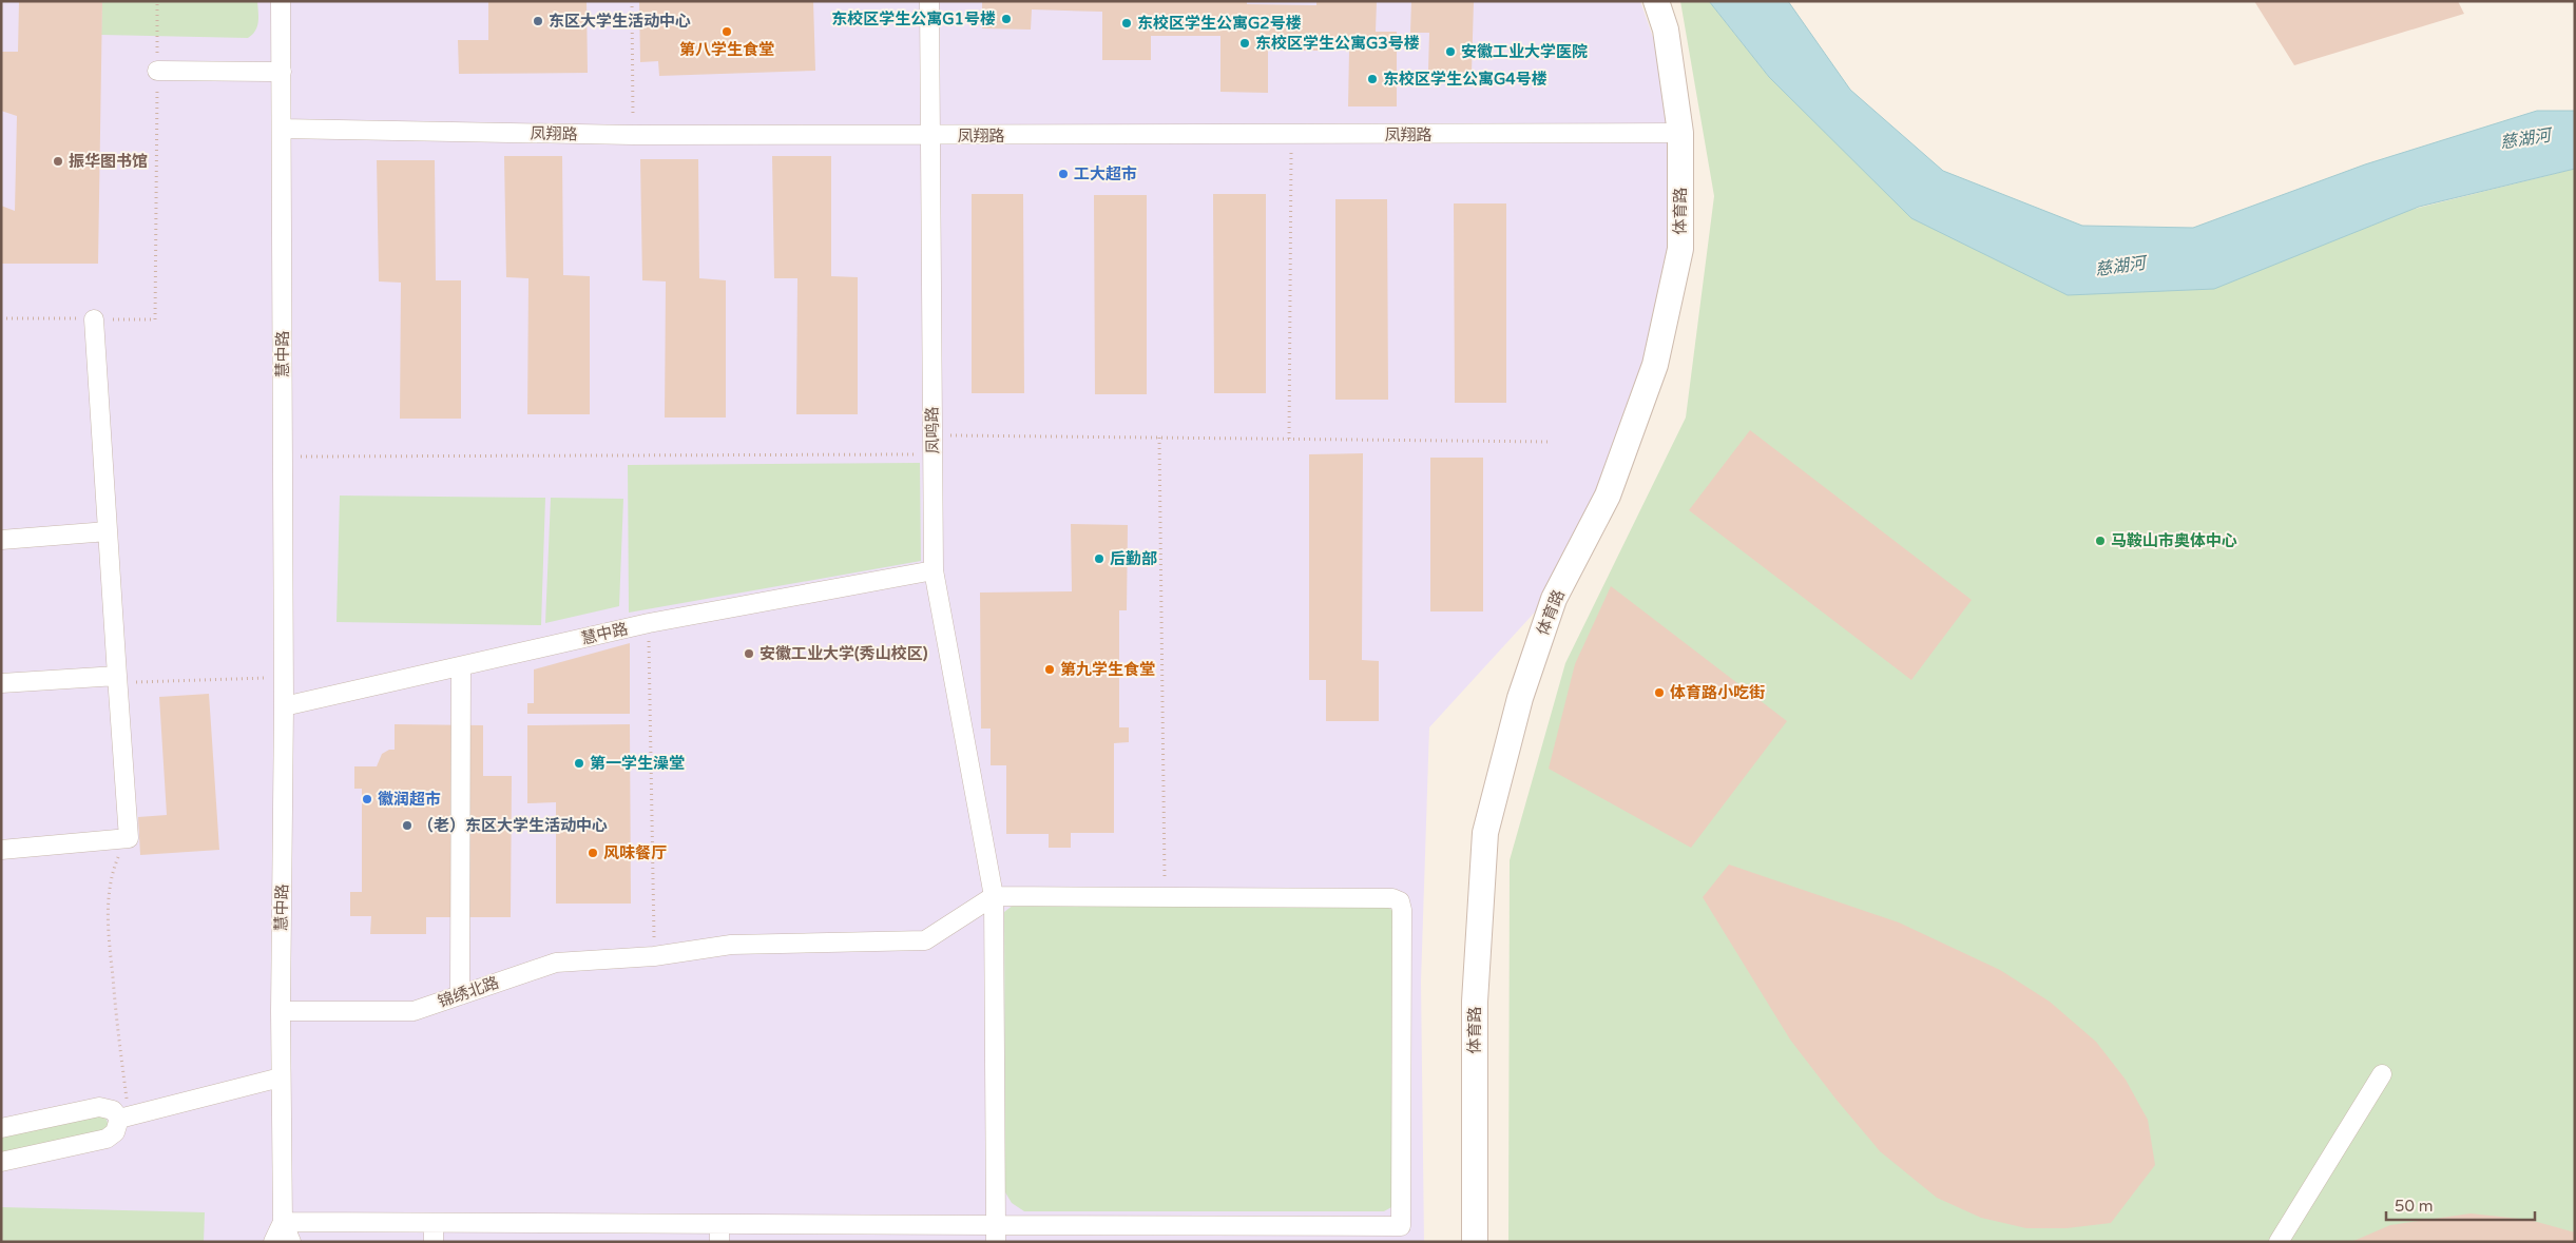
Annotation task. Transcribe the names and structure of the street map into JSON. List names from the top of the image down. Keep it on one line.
{"streets":{"street":["凤翔路","体育路","慧中路","凤鸣路","锦绣北路"]},"crossings":[["凤翔路","体育路"],["凤翔路","慧中路"],["凤翔路","凤鸣路"],["慧中路","锦绣北路"],["凤鸣路","锦绣北路"]],"water":["慈湖河"],"places":["东校区学生公寓G1号楼","东区大学生活动中心","东校区学生公寓G2号楼","第八学生食堂","东校区学生公寓G3号楼","安徽工业大学医院","东校区学生公寓G4号楼","振华图书馆","工大超市","马鞍山市奥体中心","后勤部","安徽工业大学(秀山校区)","第九学生食堂","体育路小吃街","第一学生澡堂","徽润超市","（老）东区大学生活动中心","风味餐厅"],"scale_bar":"50 m"}
